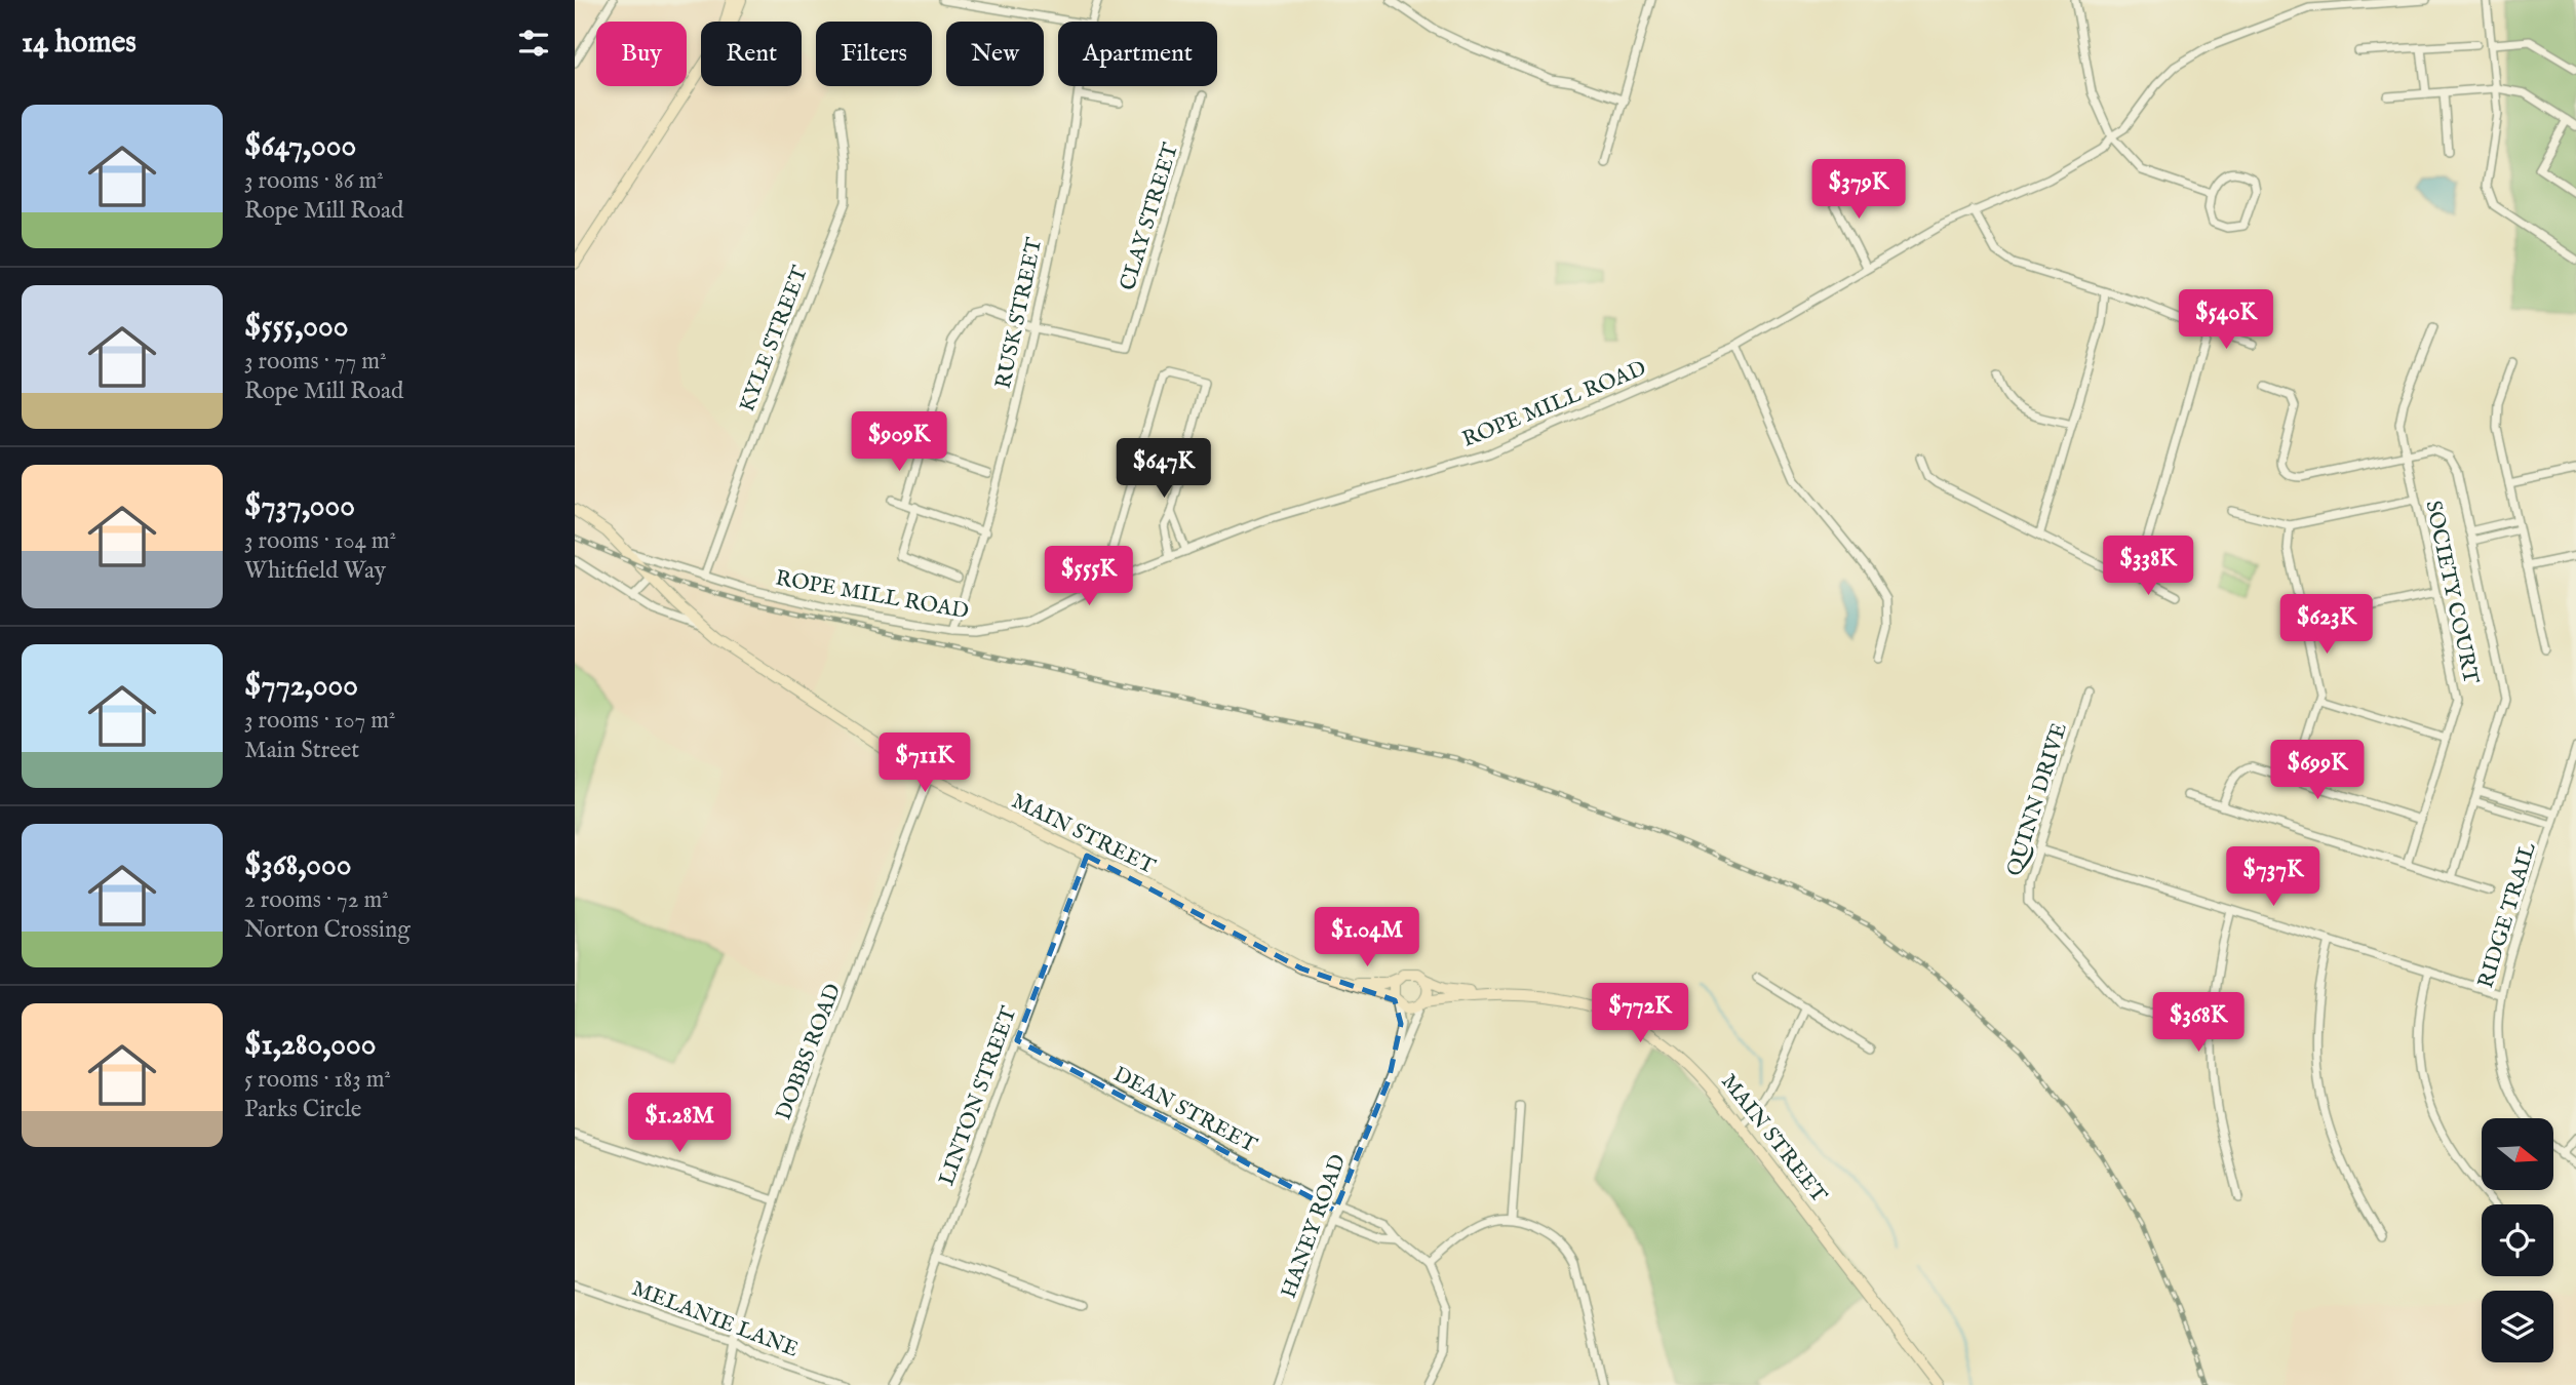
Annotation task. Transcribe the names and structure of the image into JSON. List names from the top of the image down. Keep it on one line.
{"streets":{"main road":["MAIN STREET"],"street":["CLAY STREET","RUSK STREET","KYLE STREET","ROPE MILL ROAD","SOCIETY COURT","QUINN DRIVE","RIDGE TRAIL","DOBBS ROAD","LINTON STREET","DEAN STREET","HANEY ROAD","MELANIE LANE"]},"crossings":[["CLAY STREET","RUSK STREET"],["RUSK STREET","ROPE MILL ROAD"],["KYLE STREET","ROPE MILL ROAD"],["ROPE MILL ROAD","MAIN STREET"],["MAIN STREET","DOBBS ROAD"],["MAIN STREET","LINTON STREET"],["MAIN STREET","HANEY ROAD"],["DOBBS ROAD","MELANIE LANE"],["LINTON STREET","DEAN STREET"],["DEAN STREET","HANEY ROAD"]],"north":"right","page":{"heading":"14 homes","chip":["Buy","Rent","Filters","New","Apartment"],"list":[{"name":"$647,000","note":"3 rooms · 86 m² · Rope Mill Road"},{"name":"$555,000","note":"3 rooms · 77 m² · Rope Mill Road"},{"name":"$737,000","note":"3 rooms · 104 m² · Whitfield Way"},{"name":"$772,000","note":"3 rooms · 107 m² · Main Street"},{"name":"$368,000","note":"2 rooms · 72 m² · Norton Crossing"},{"name":"$1,280,000","note":"5 rooms · 183 m² · Parks Circle"}],"price":["$379K","$540K","$909K","$647K","$338K","$555K","$623K","$711K","$699K","$737K","$1.04M","$772K","$368K","$1.28M"]}}
